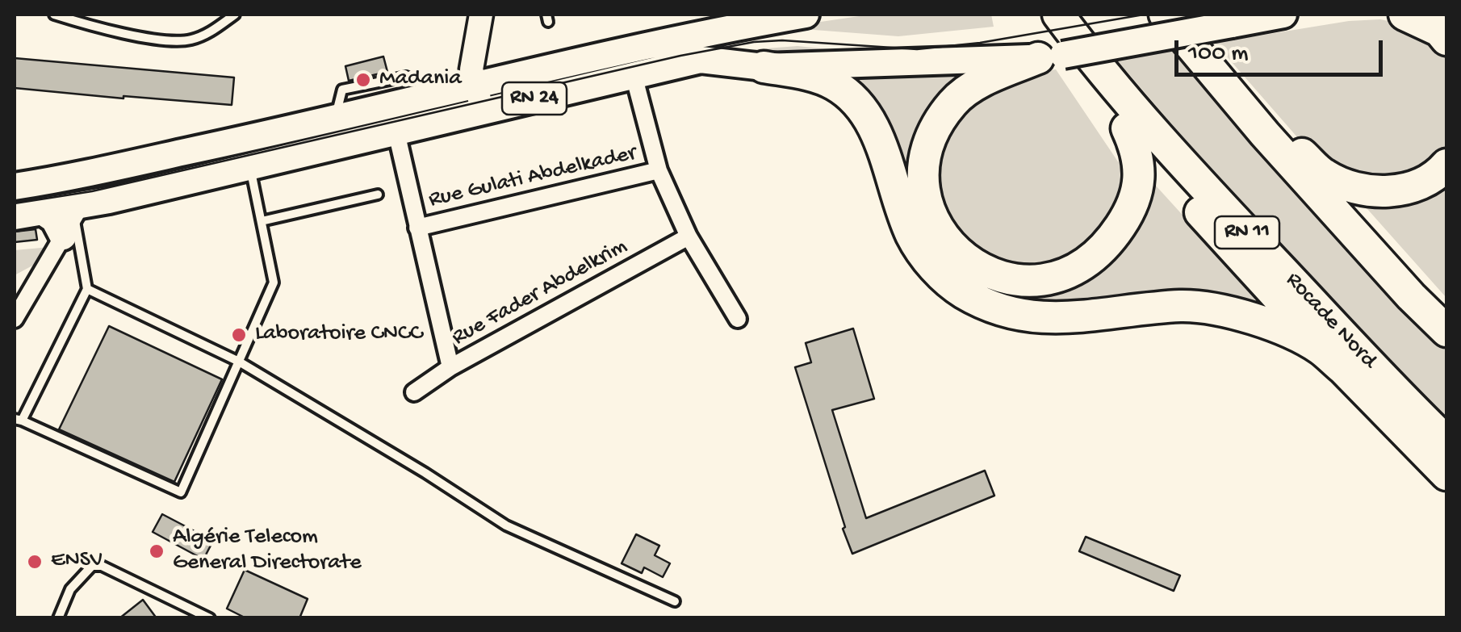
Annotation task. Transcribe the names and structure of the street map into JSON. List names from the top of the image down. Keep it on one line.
{"streets":{"highway":["RN 11","Rocade Nord"],"main road":["RN 24"],"street":["Rue Gulati Abdelkader","Rue Fader Abdelkrim"]},"crossings":[["RN 24","Rocade Nord"]],"places":["Madania","Laboratoire CNCC","Algérie Telecom General Directorate","ENSV"],"scale_bar":"100 m"}
